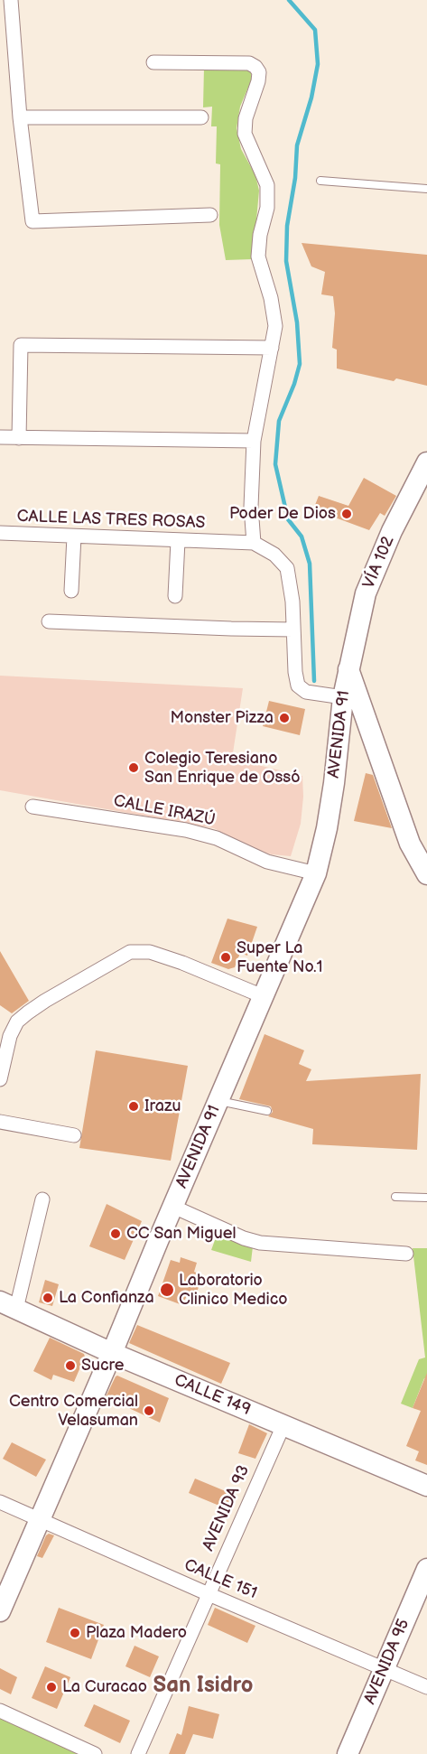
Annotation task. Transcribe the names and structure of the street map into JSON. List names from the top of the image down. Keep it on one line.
{"streets":{"main road":["VÍA 102","AVENIDA 91","CALLE 149","AVENIDA 95"],"street":["CALLE LAS TRES ROSAS","CALLE IRAZÚ","AVENIDA 93","CALLE 151"]},"crossings":[["VÍA 102","AVENIDA 91"],["AVENIDA 91","CALLE IRAZÚ"],["AVENIDA 91","CALLE 149"],["AVENIDA 91","CALLE 151"],["CALLE 149","AVENIDA 93"],["AVENIDA 93","CALLE 151"],["CALLE 151","AVENIDA 95"]],"districts":["San Isidro"],"places":["Poder De Dios","Monster Pizza","Colegio Teresiano San Enrique de Ossó","Super La Fuente No.1","Irazu","CC San Miguel","Laboratorio Clinico Medico","La Confianza","Sucre","Centro Comercial Velasuman","Plaza Madero","La Curacao"]}
